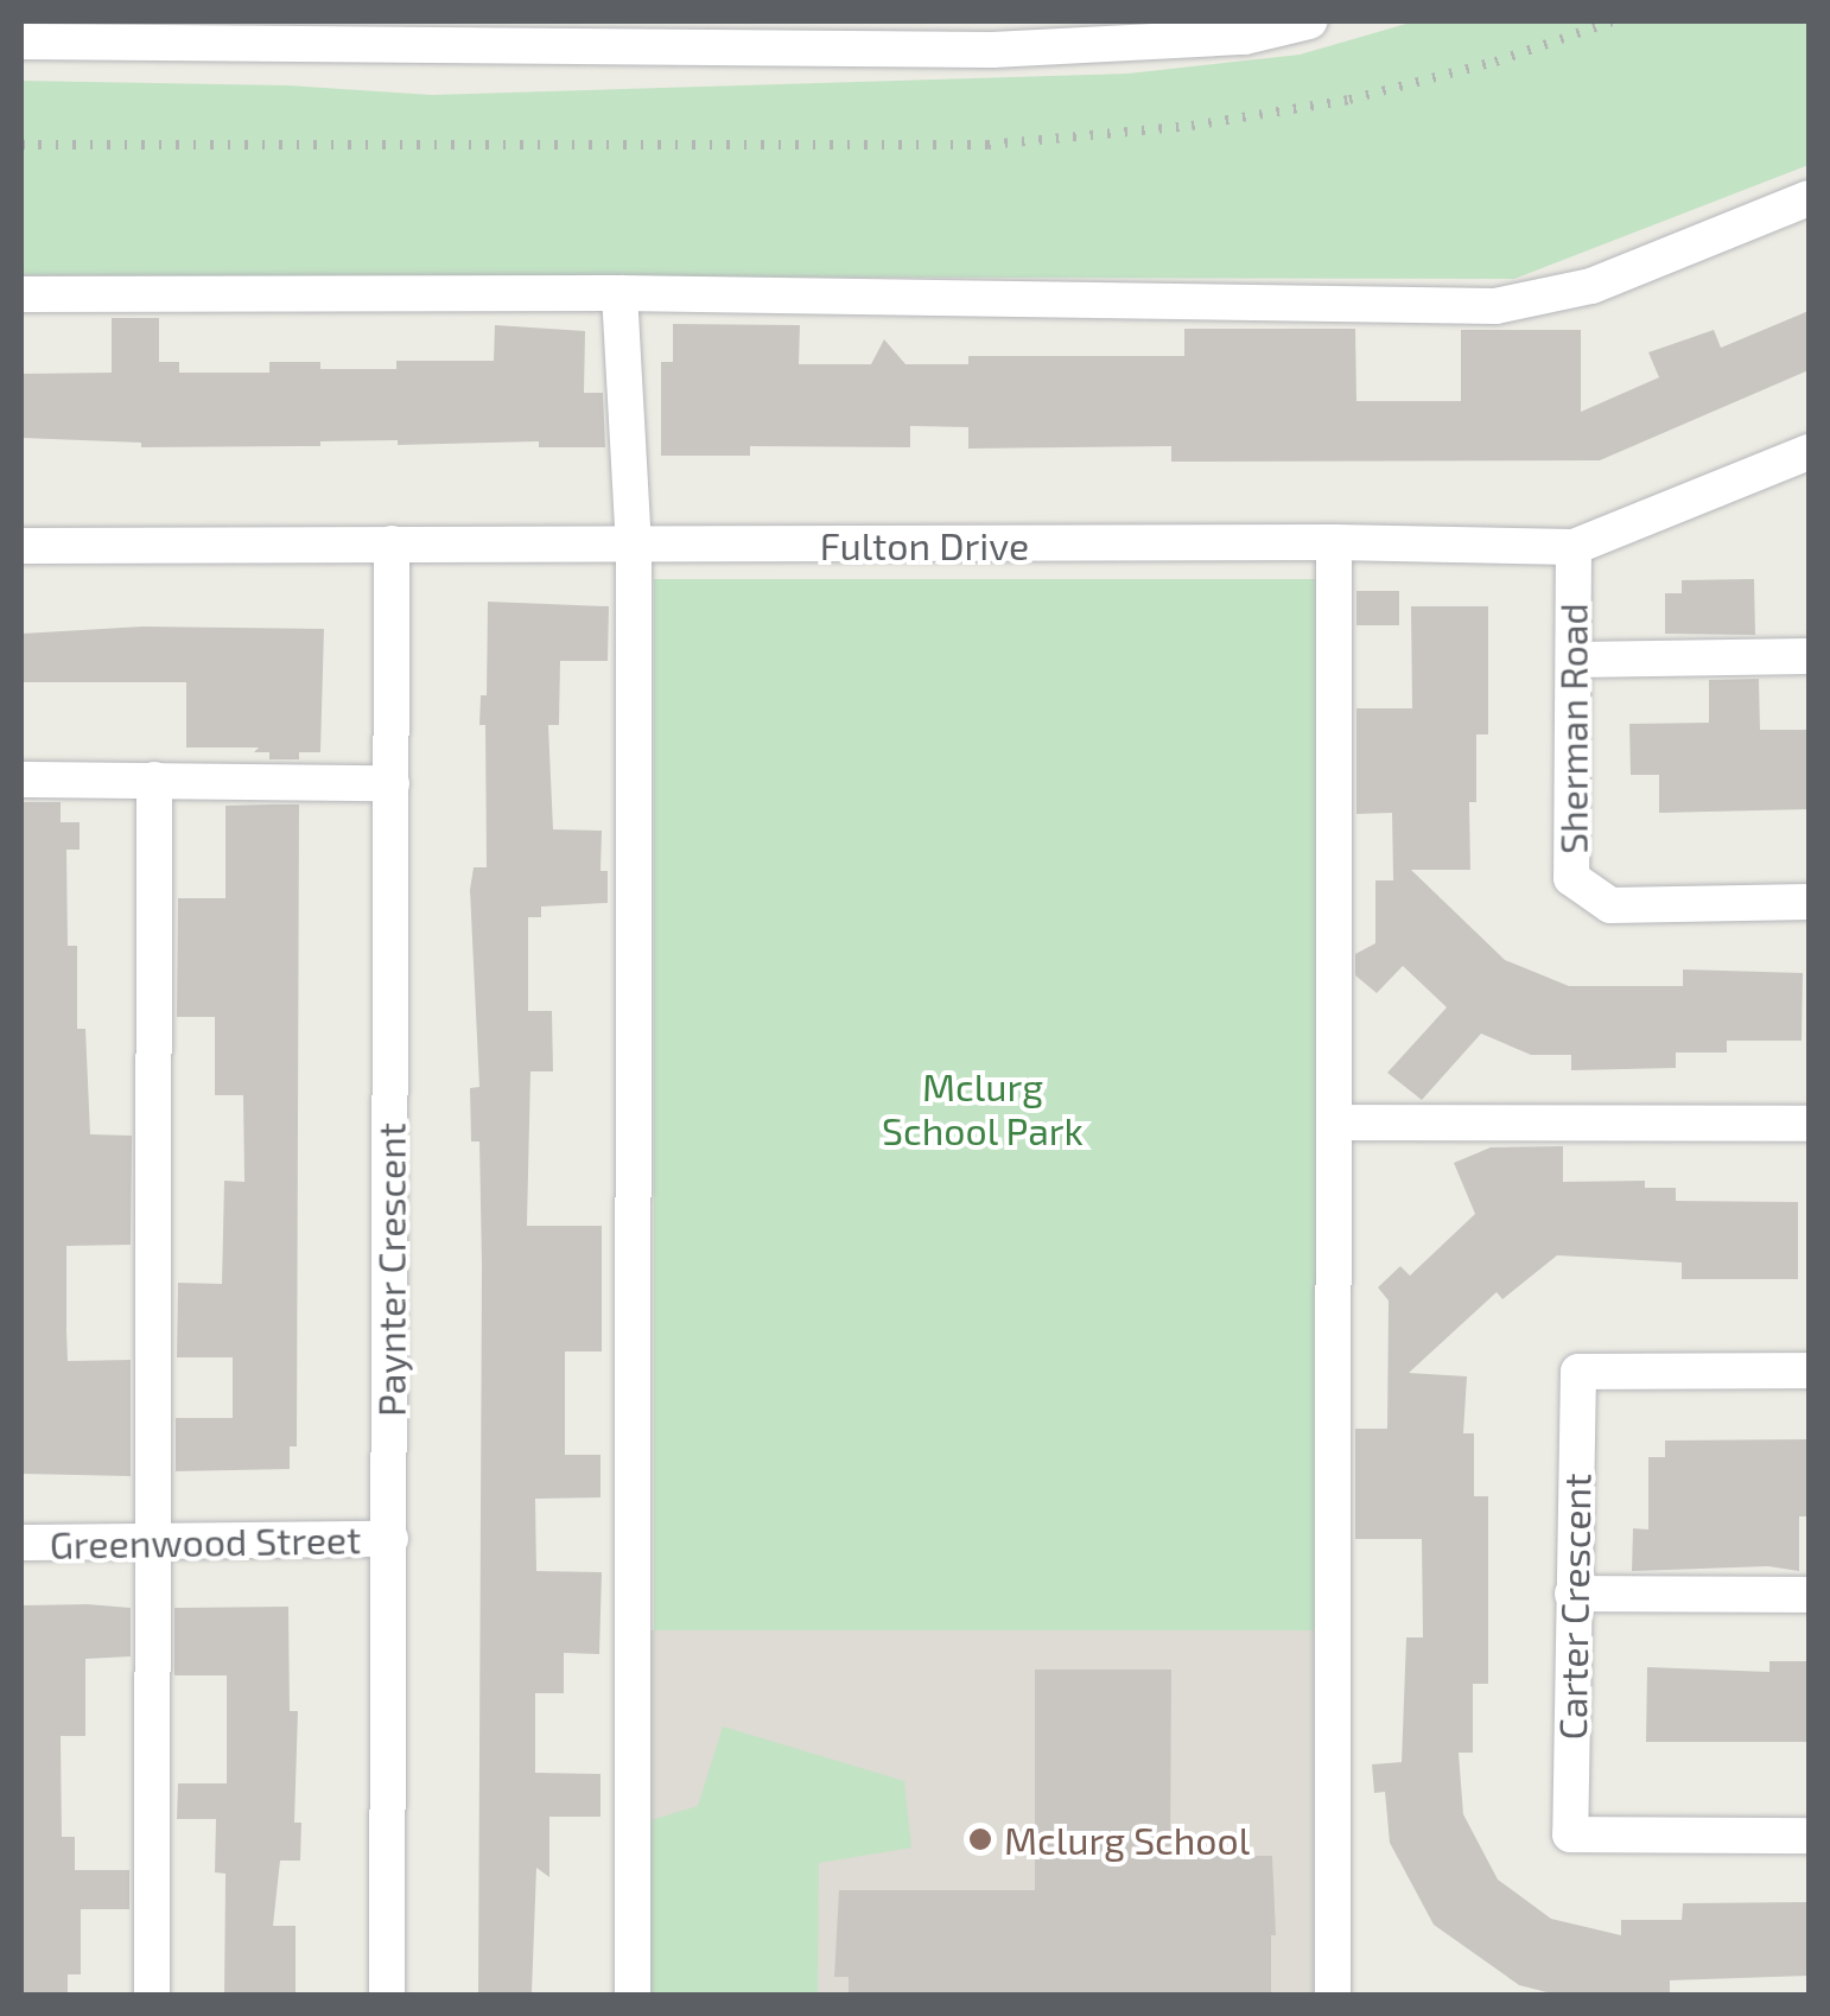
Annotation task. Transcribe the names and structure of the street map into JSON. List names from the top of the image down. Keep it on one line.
{"streets":{"street":["Fulton Drive","Sherman Road","Paynter Crescent","Greenwood Street","Carter Crescent"]},"crossings":[["Fulton Drive","Sherman Road"],["Fulton Drive","Paynter Crescent"],["Paynter Crescent","Greenwood Street"]],"parks":["Mclurg School Park"],"places":["Mclurg School"]}
